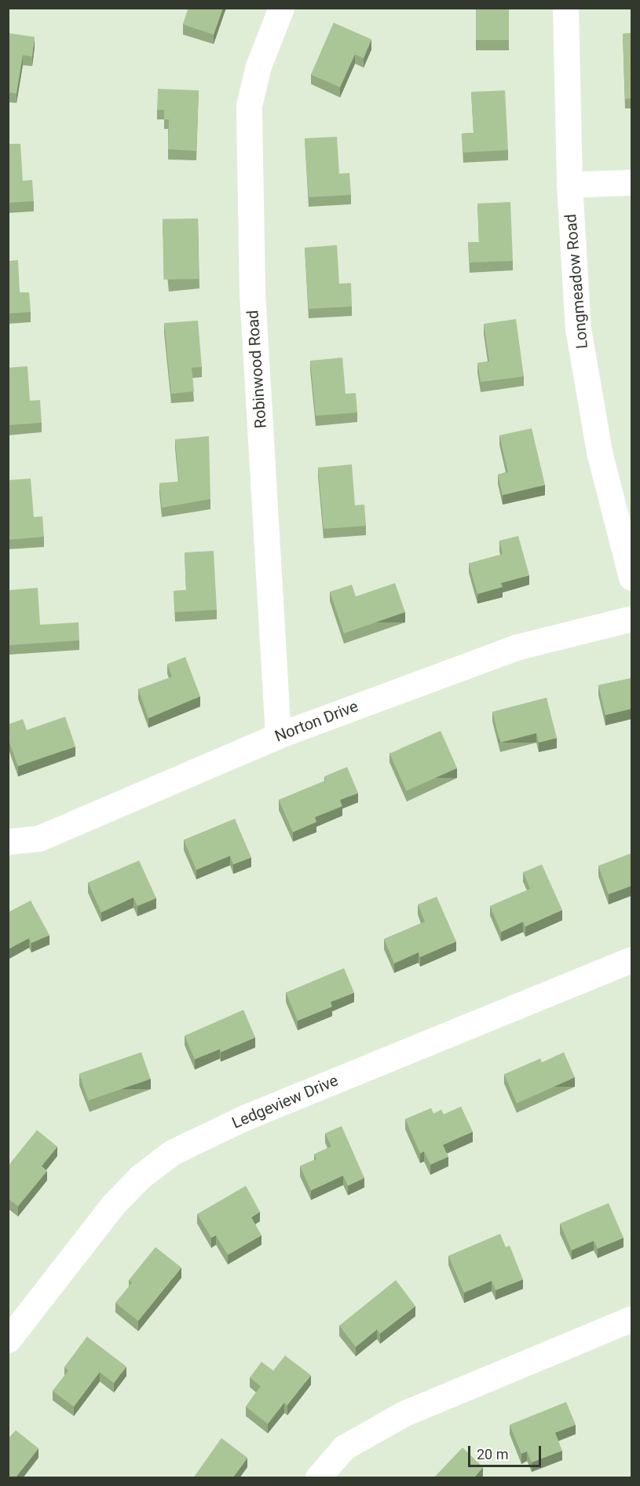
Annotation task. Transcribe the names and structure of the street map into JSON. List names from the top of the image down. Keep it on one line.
{"streets":{"street":["Longmeadow Road","Robinwood Road","Norton Drive","Ledgeview Drive"]},"crossings":[["Robinwood Road","Norton Drive"]],"scale_bar":"20 m"}
